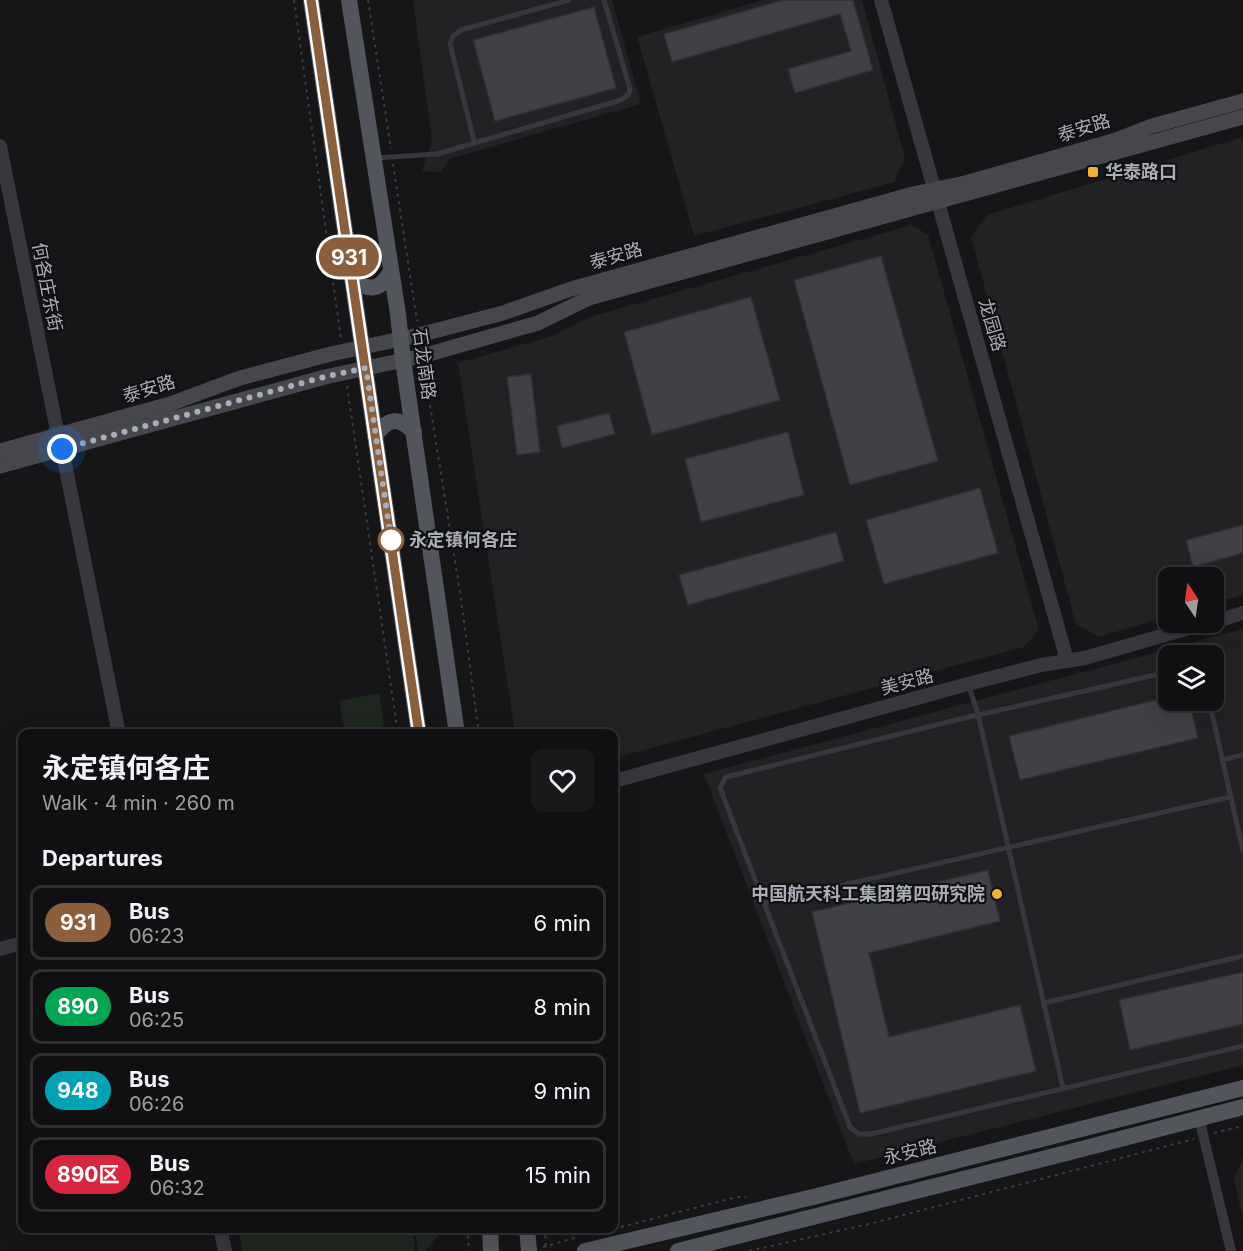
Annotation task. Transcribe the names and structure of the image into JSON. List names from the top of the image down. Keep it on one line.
{"streets":{"main road":["泰安路","石龙南路","永安路"],"street":["何各庄东街","龙园路","美安路"]},"crossings":[["泰安路","何各庄东街"],["泰安路","龙园路"],["泰安路","石龙南路"],["龙园路","美安路"]],"places":{"transit":["华泰路口"],"other":["永定镇何各庄","中国航天科工集团第四研究院"]},"lines":["bus line 931"],"north":"top","page":{"on_map":"931","heading":[["永定镇何各庄","Walk · 4 min · 260 m"],"Departures"],"list":[{"mark":"931","name":"Bus","note":"06:23","value":"6 min"},{"mark":"890","name":"Bus","note":"06:25","value":"8 min"},{"mark":"948","name":"Bus","note":"06:26","value":"9 min"},{"mark":"890区","name":"Bus","note":"06:32","value":"15 min"}]}}
